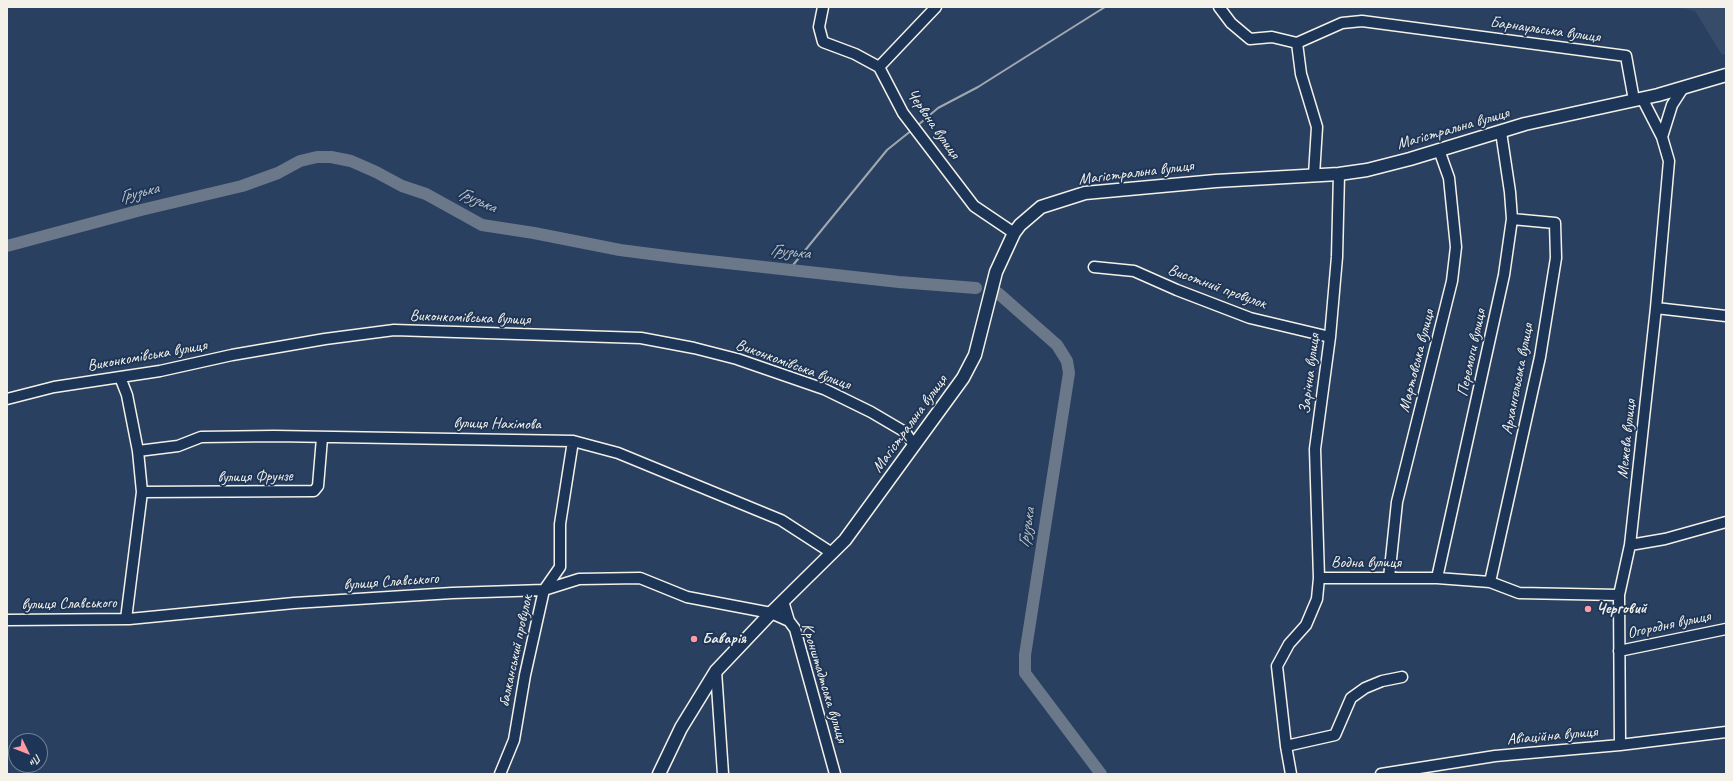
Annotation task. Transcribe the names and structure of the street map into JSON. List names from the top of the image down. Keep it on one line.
{"streets":{"main road":["Магістральна вулиця"],"street":["Барнаульська вулиця","Червона вулиця","Висотний провулок","Виконкомівська вулиця","Перемоги вулиця","Мартовська вулиця","Зарічна вулиця","Архангельська вулиця","вулиця Нахімова","Межева вулиця","вулиця Фрунзе","Водна вулиця","вулиця Славського","Огородня вулиця","балканський провулок","Кронштадтська вулиця","Авіаційна вулиця"]},"crossings":[["Барнаульська вулиця","Магістральна вулиця"],["Барнаульська вулиця","Межева вулиця"],["Червона вулиця","Магістральна вулиця"],["Магістральна вулиця","Виконкомівська вулиця"],["Магістральна вулиця","Перемоги вулиця"],["Магістральна вулиця","Мартовська вулиця"],["Магістральна вулиця","Зарічна вулиця"],["Магістральна вулиця","вулиця Нахімова"],["Магістральна вулиця","Межева вулиця"],["Магістральна вулиця","вулиця Славського"],["Магістральна вулиця","Кронштадтська вулиця"],["Висотний провулок","Зарічна вулиця"],["Перемоги вулиця","Архангельська вулиця"],["Перемоги вулиця","Водна вулиця"],["Мартовська вулиця","Водна вулиця"],["Зарічна вулиця","Водна вулиця"],["Архангельська вулиця","Водна вулиця"],["вулиця Нахімова","вулиця Фрунзе"],["вулиця Нахімова","балканський провулок"],["Межева вулиця","Водна вулиця"],["Межева вулиця","Огородня вулиця"],["Межева вулиця","Авіаційна вулиця"],["вулиця Славського","балканський провулок"],["вулиця Славського","Кронштадтська вулиця"]],"water":["Грузька"],"places":["Черговий","Баварія"],"north":"bottom right"}
